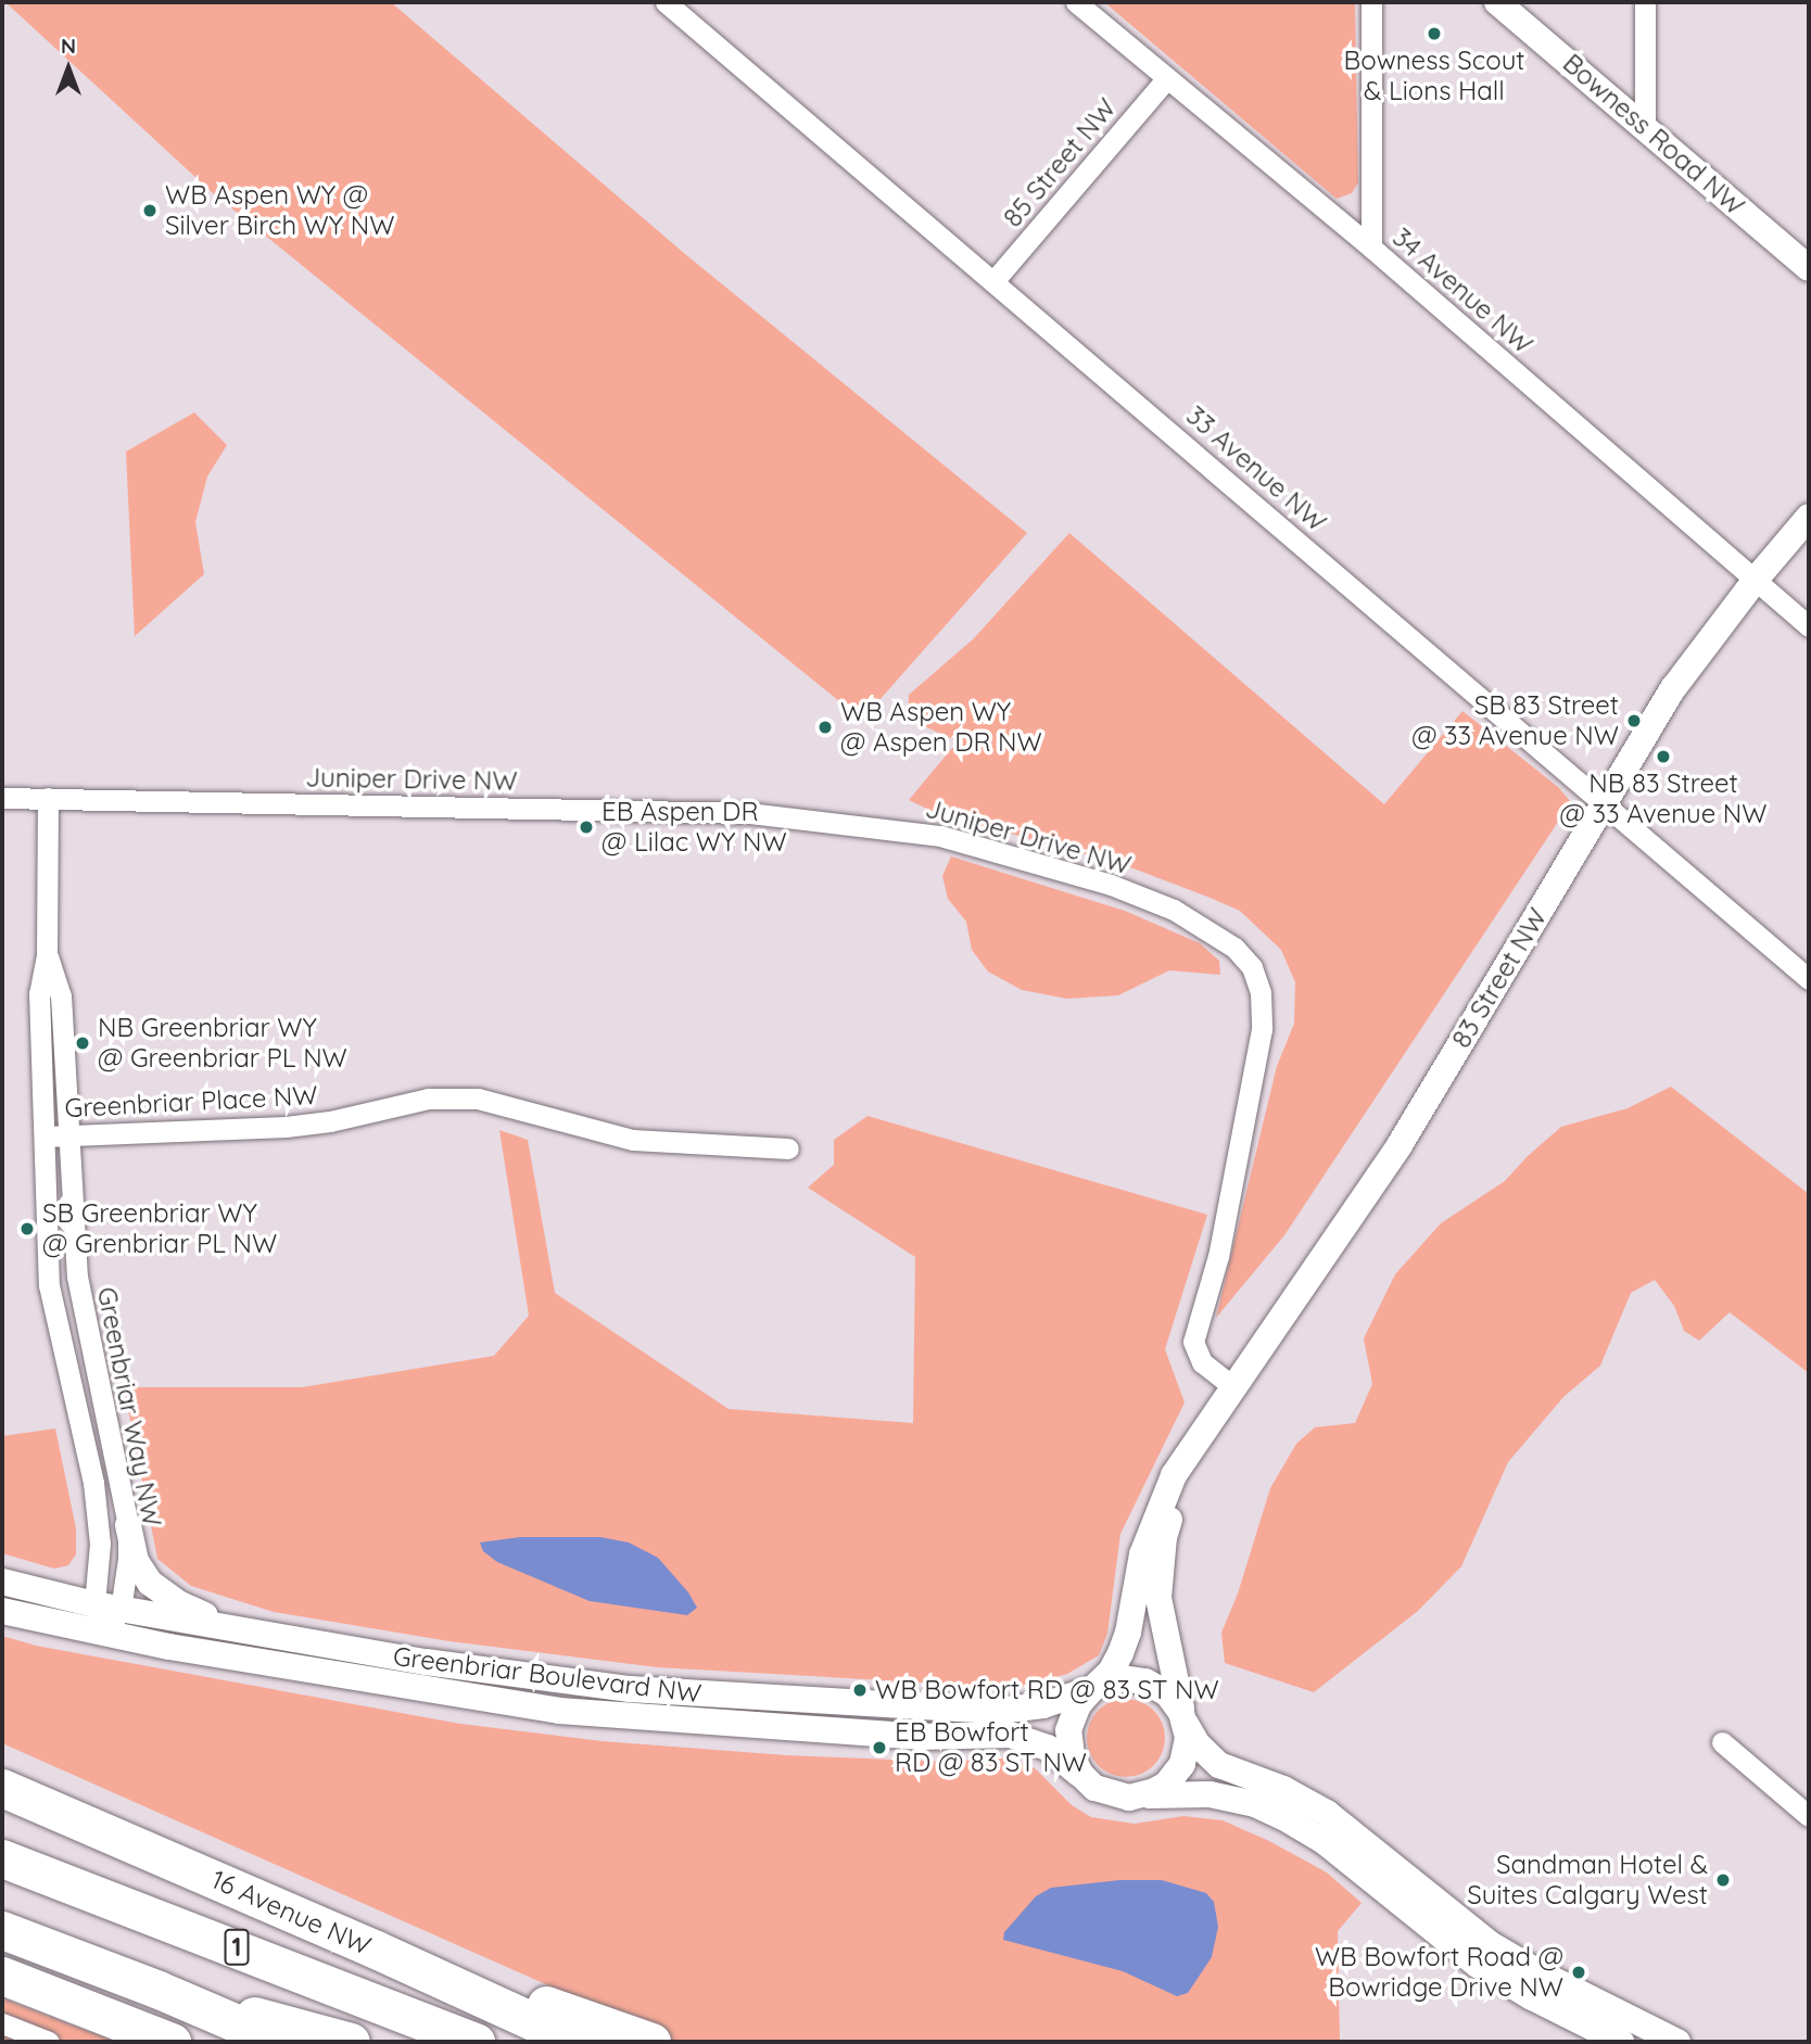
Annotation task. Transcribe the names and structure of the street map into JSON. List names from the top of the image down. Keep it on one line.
{"streets":{"highway":["16 Avenue NW","1"],"street":["Bowness Road NW","85 Street NW","34 Avenue NW","33 Avenue NW","Juniper Drive NW","83 Street NW","Greenbriar Place NW","Greenbriar Way NW","Greenbriar Boulevard NW"]},"crossings":[["85 Street NW","34 Avenue NW"],["85 Street NW","33 Avenue NW"],["34 Avenue NW","83 Street NW"],["33 Avenue NW","83 Street NW"],["Juniper Drive NW","83 Street NW"],["Juniper Drive NW","Greenbriar Way NW"],["83 Street NW","Greenbriar Boulevard NW"],["Greenbriar Place NW","Greenbriar Way NW"],["Greenbriar Way NW","Greenbriar Boulevard NW"]],"places":["Bowness Scout & Lions Hall","WB Aspen WY @ Silver Birch WY NW","SB 83 Street @ 33 Avenue NW","WB Aspen WY @ Aspen DR NW","NB 83 Street @ 33 Avenue NW","EB Aspen DR @ Lilac WY NW","NB Greenbriar WY @ Greenbriar PL NW","SB Greenbriar WY @ Grenbriar PL NW","WB Bowfort RD @ 83 ST NW","EB Bowfort RD @ 83 ST NW","Sandman Hotel & Suites Calgary West","WB Bowfort Road @ Bowridge Drive NW"],"north":"top"}
